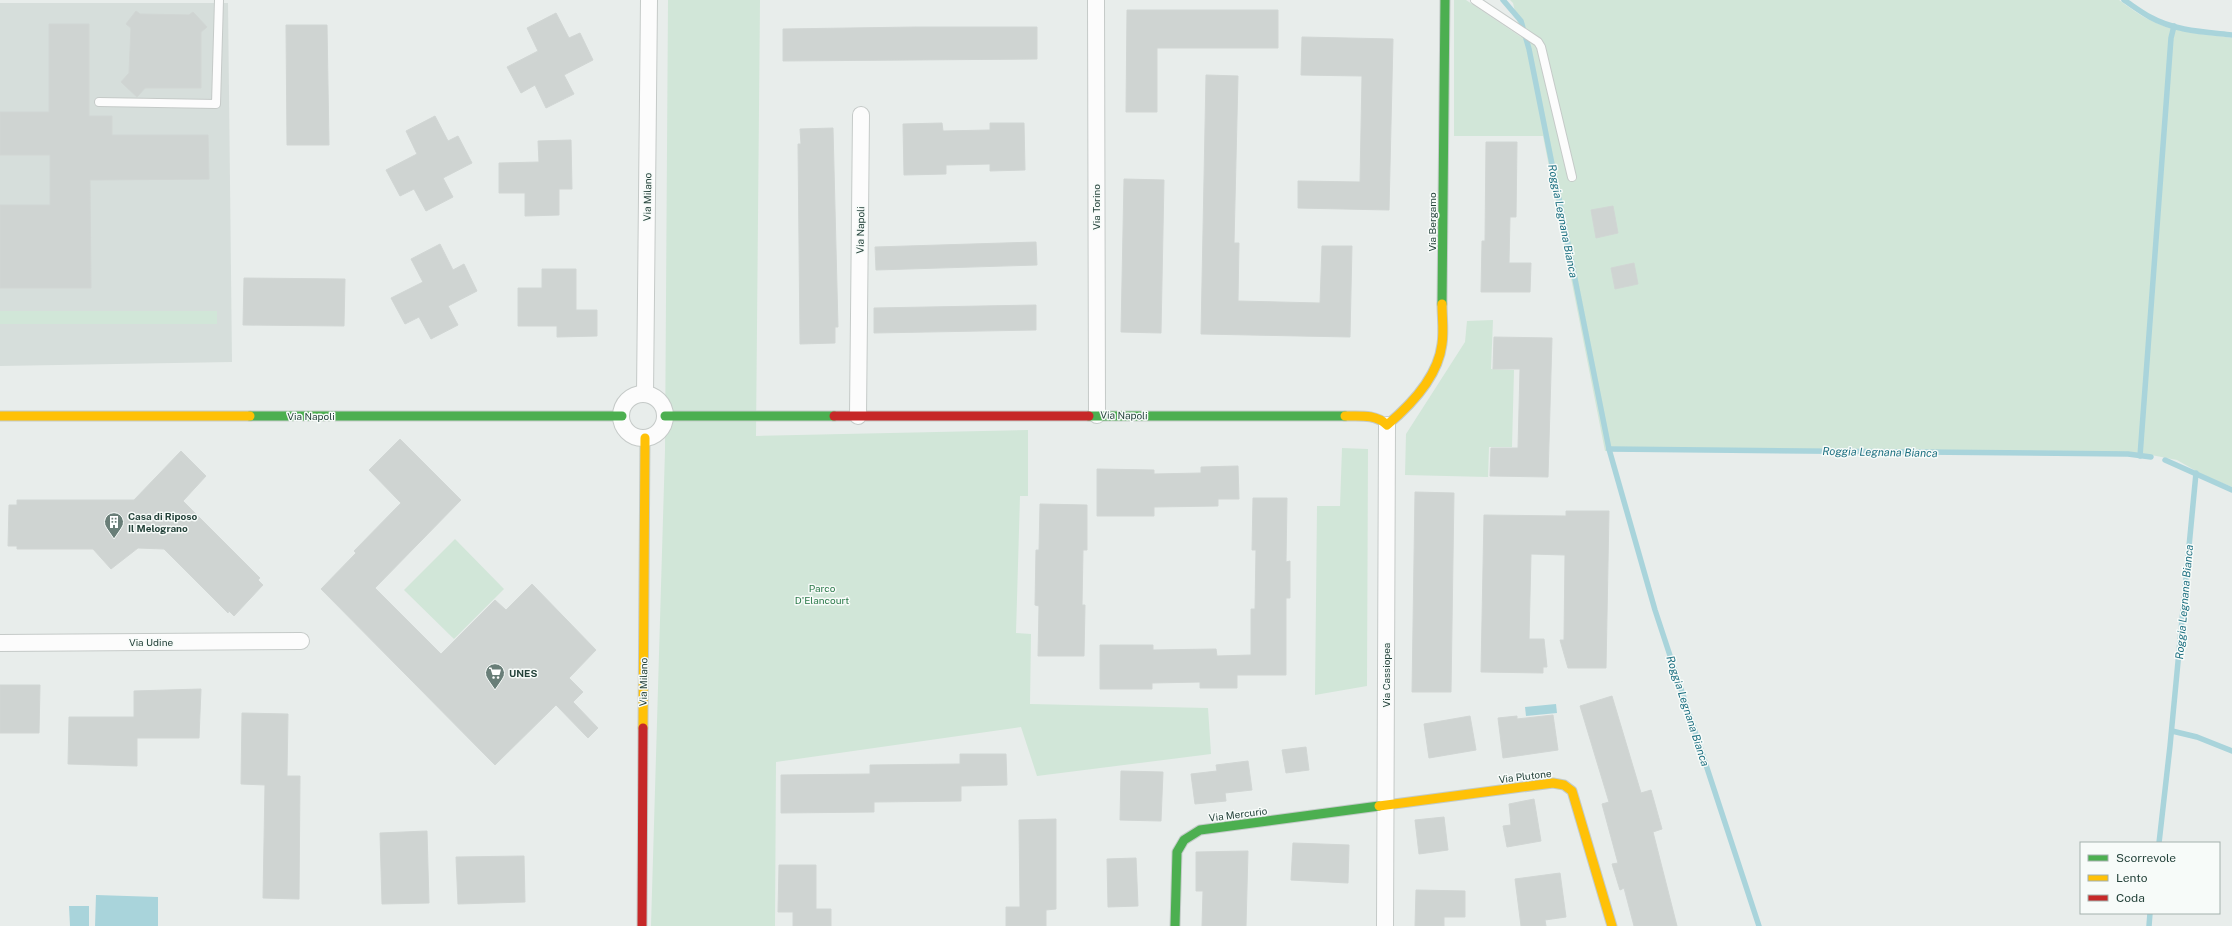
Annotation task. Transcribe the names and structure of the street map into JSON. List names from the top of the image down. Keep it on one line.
{"streets":{"street":["Via Milano","Via Torino","Via Bergamo","Via Napoli","Via Udine","Via Cassiopea","Via Plutone","Via Mercurio"]},"crossings":[["Via Milano","Via Napoli"],["Via Torino","Via Napoli"],["Via Bergamo","Via Napoli"],["Via Bergamo","Via Cassiopea"],["Via Napoli","Via Cassiopea"],["Via Cassiopea","Via Plutone"],["Via Cassiopea","Via Mercurio"],["Via Plutone","Via Mercurio"]],"water":["Roggia Legnana Bianca"],"parks":["Parco D'Elancourt"],"places":{"building":["Casa di Riposo Il Melograno"],"supermarket":["UNES"]},"legend":["Scorrevole","Lento","Coda"]}
